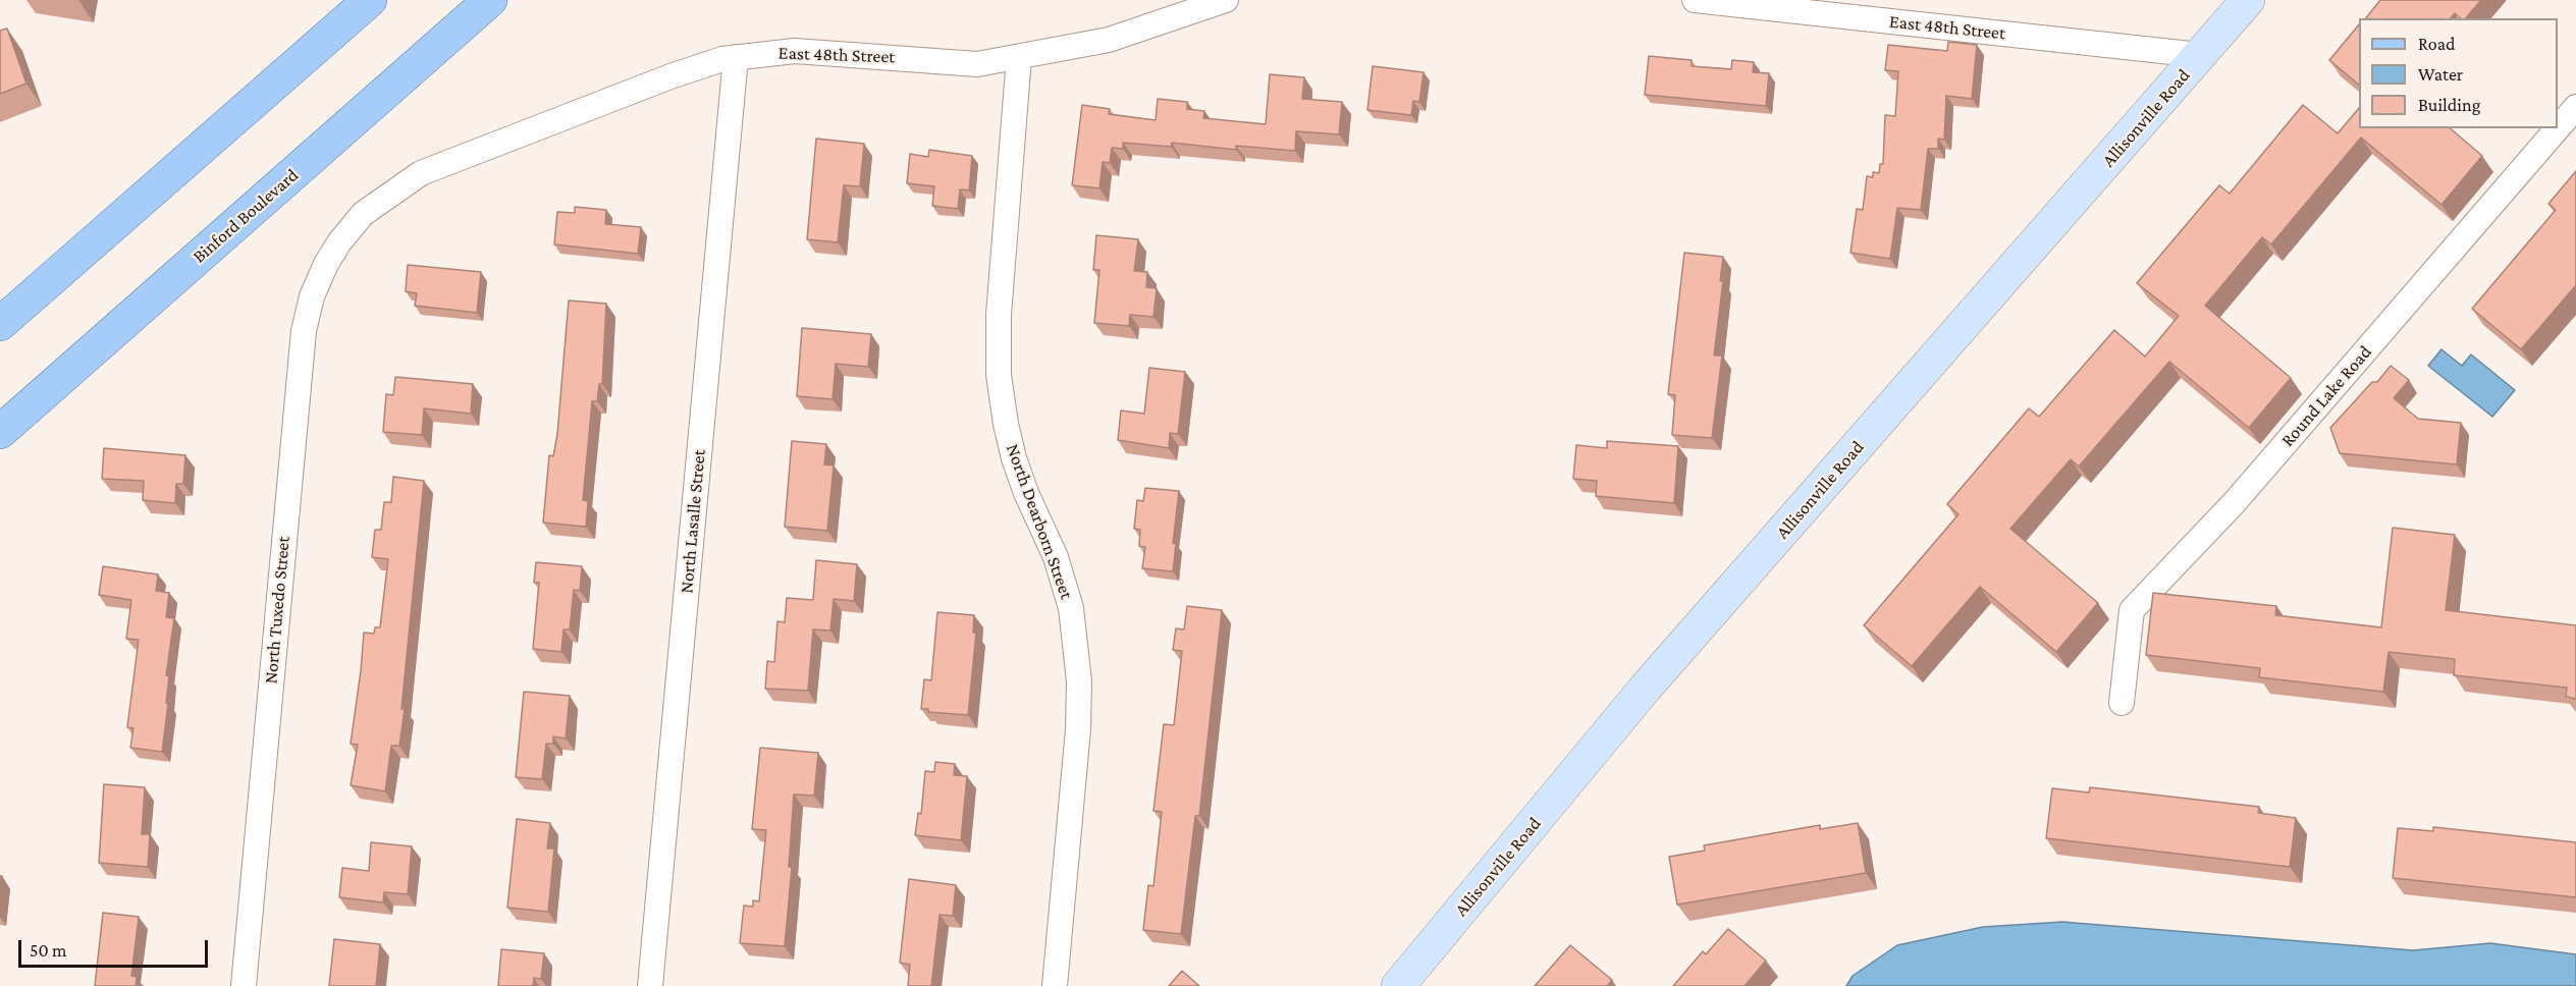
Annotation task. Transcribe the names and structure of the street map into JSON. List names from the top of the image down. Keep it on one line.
{"streets":{"main road":["Allisonville Road","Binford Boulevard"],"street":["East 48th Street","Round Lake Road","North Lasalle Street","North Dearborn Street","North Tuxedo Street"]},"crossings":[["East 48th Street","Allisonville Road"],["East 48th Street","North Lasalle Street"],["East 48th Street","North Dearborn Street"],["East 48th Street","North Tuxedo Street"]],"legend":["Road","Water","Building"],"scale_bar":"50 m"}
